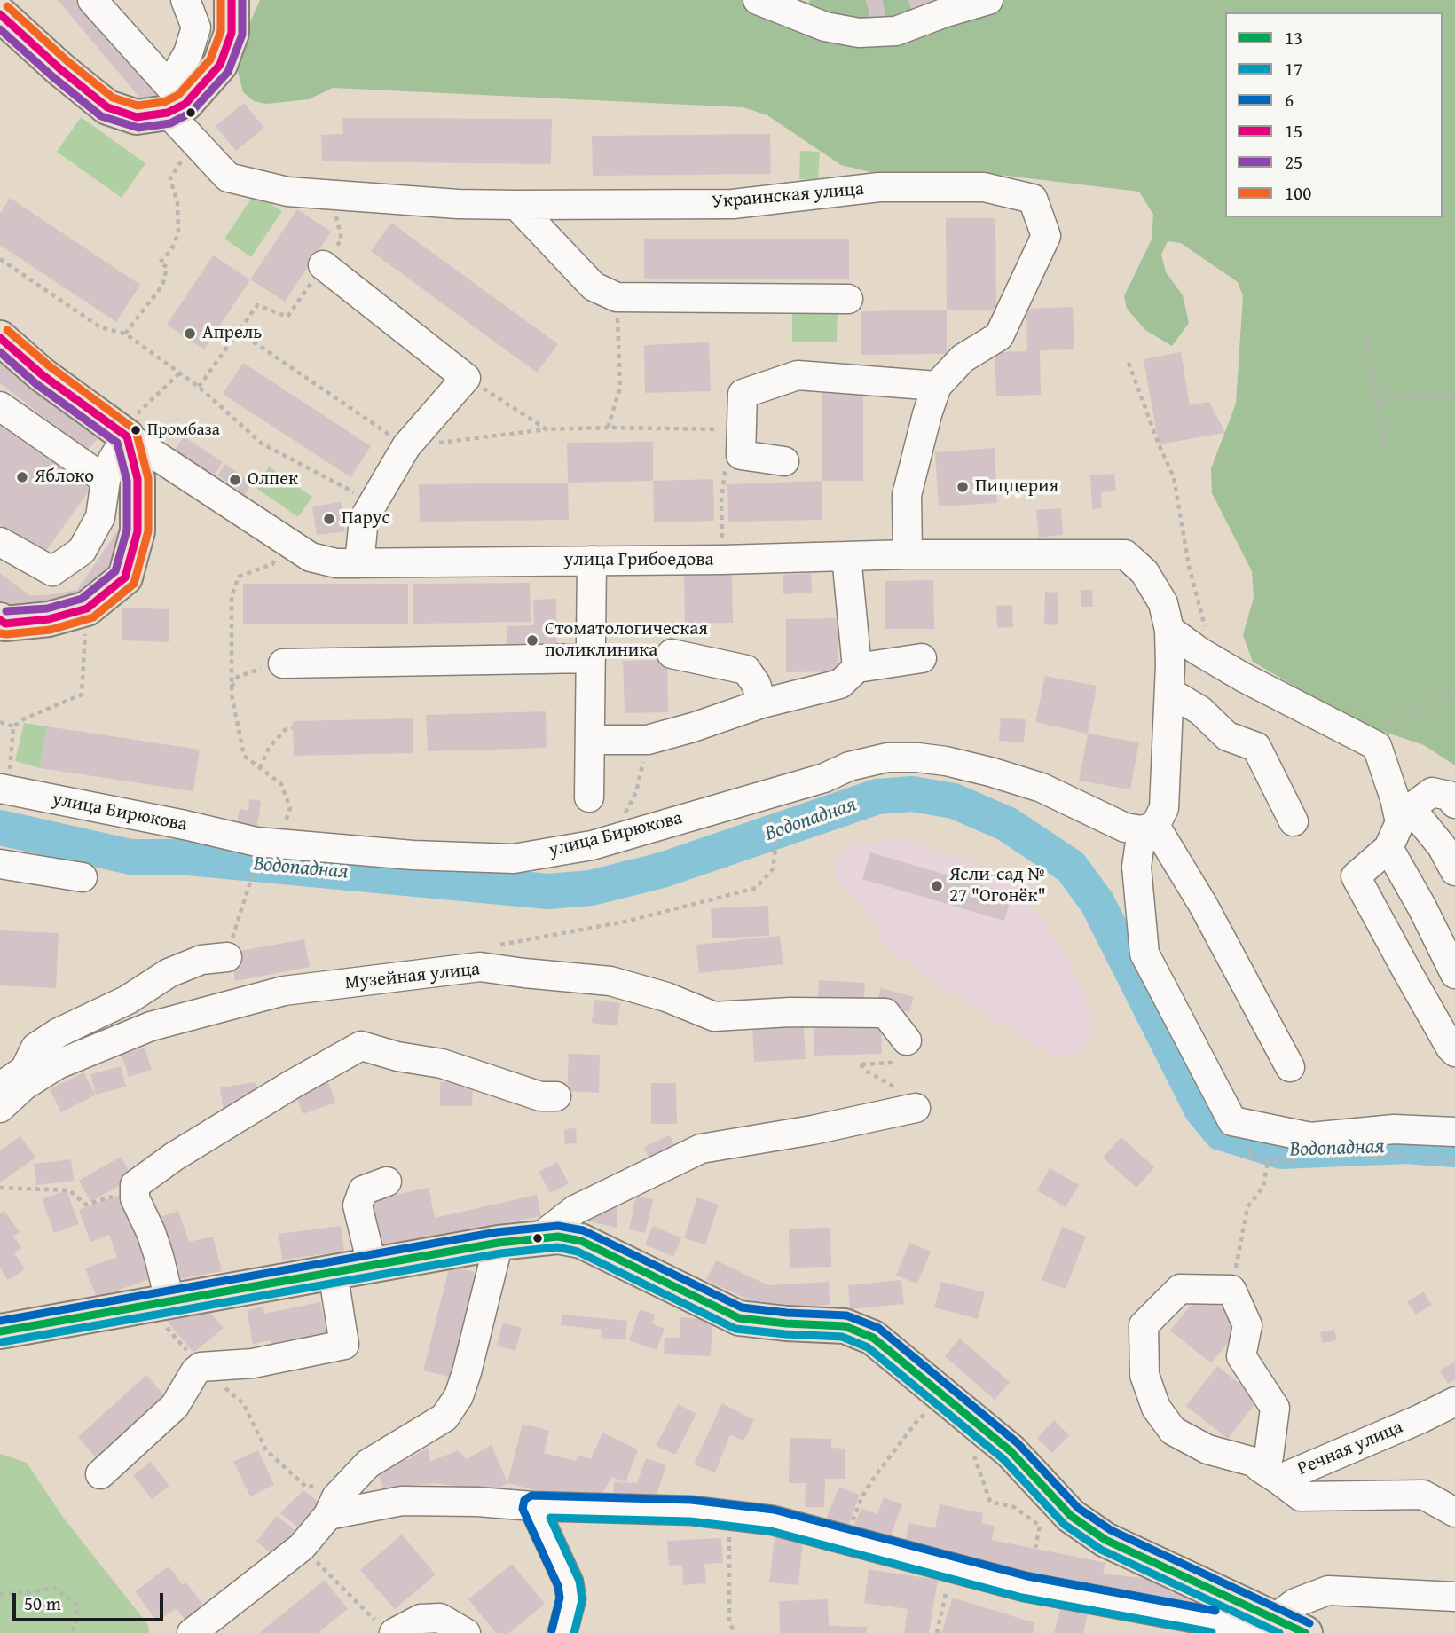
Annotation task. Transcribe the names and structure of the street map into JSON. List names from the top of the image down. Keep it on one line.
{"streets":{"street":["Украинская улица","улица Грибоедова","улица Бирюкова","Музейная улица","Речная улица"]},"crossings":[["Украинская улица","улица Грибоедова"]],"water":["Водопадная"],"places":["Апрель","Промбаза","Яблоко","Олпек","Пиццерия","Парус","Стоматологическая поликлиника","Ясли-сад № 27 \"Огонёк\""],"lines":["transit line 15","transit line 25","transit line 100","transit line 6","transit line 13","transit line 17"],"legend":["13","17","6","15","25","100"],"scale_bar":"50 m"}
